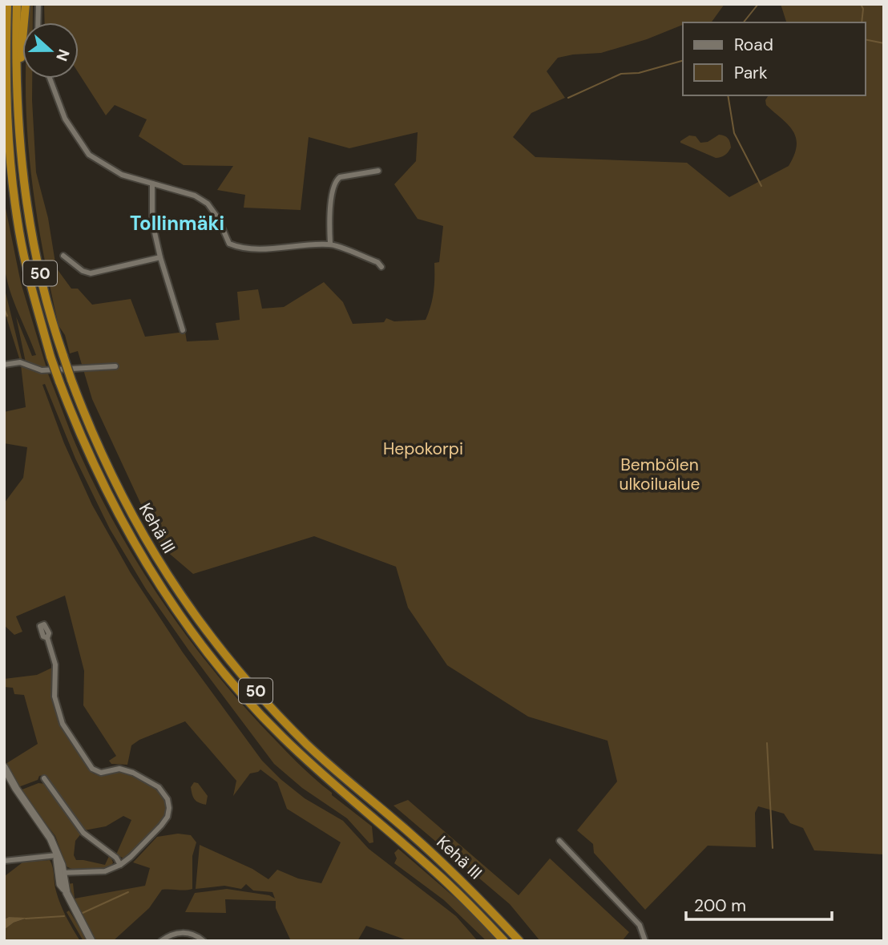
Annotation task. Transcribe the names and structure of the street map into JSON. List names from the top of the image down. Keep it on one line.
{"streets":{"highway":["50","Kehä III"]},"districts":["Tollinmäki"],"parks":["Hepokorpi","Bembölen ulkoilualue"],"legend":["Road","Park"],"scale_bar":"200 m","north":"right"}
